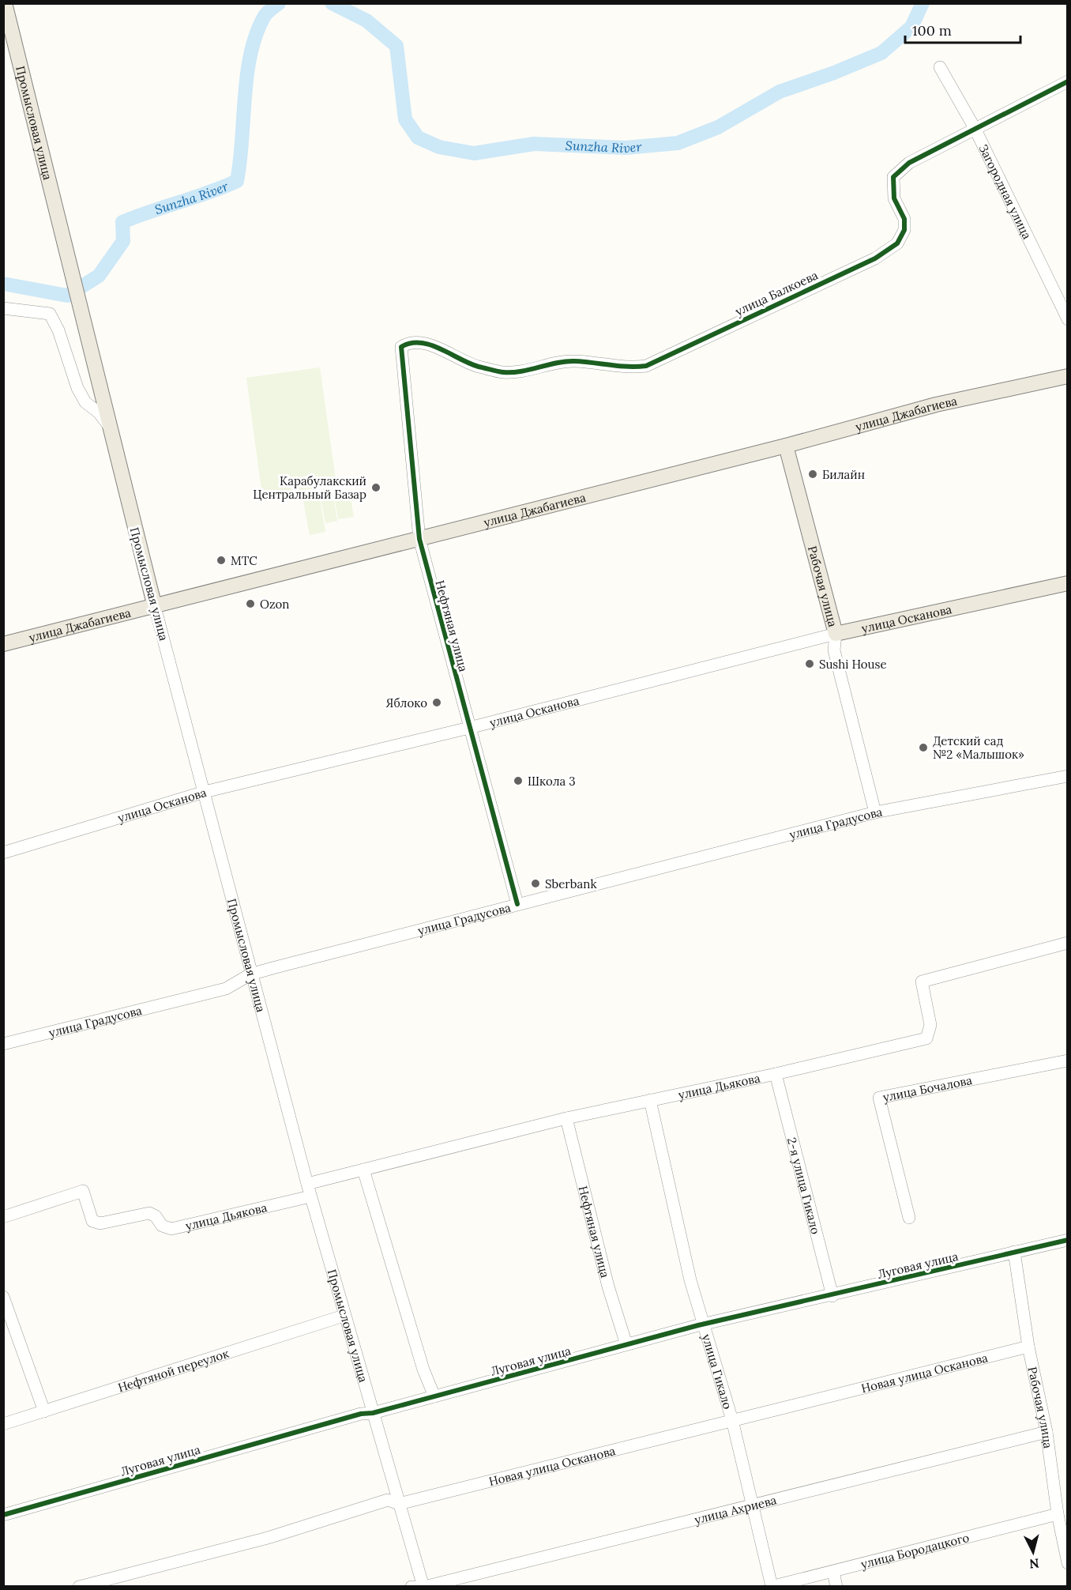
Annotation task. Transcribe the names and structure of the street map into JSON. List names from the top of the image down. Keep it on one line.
{"streets":{"main road":["Промысловая улица","улица Джабагиева","Рабочая улица","улица Осканова"],"street":["Загородная улица","улица Балкоева","Нефтяная улица","улица Градусова","улица Дьякова","улица Бочалова","2-я улица Гикало","Луговая улица","Нефтяной переулок","улица Гикало","Новая улица Осканова","улица Ахриева","улица Бородацкого"]},"crossings":[["Промысловая улица","улица Джабагиева"],["Промысловая улица","улица Осканова"],["Промысловая улица","улица Градусова"],["Промысловая улица","улица Дьякова"],["Промысловая улица","Луговая улица"],["Промысловая улица","Нефтяной переулок"],["Промысловая улица","Новая улица Осканова"],["Промысловая улица","улица Ахриева"],["Загородная улица","улица Балкоева"],["улица Балкоева","Нефтяная улица"],["улица Джабагиева","Рабочая улица"],["улица Джабагиева","Нефтяная улица"],["Рабочая улица","улица Осканова"],["Рабочая улица","улица Градусова"],["Рабочая улица","Луговая улица"],["Рабочая улица","Новая улица Осканова"],["Рабочая улица","улица Ахриева"],["Рабочая улица","улица Бородацкого"],["улица Осканова","Нефтяная улица"],["Нефтяная улица","улица Градусова"],["Нефтяная улица","улица Дьякова"],["Нефтяная улица","Луговая улица"],["улица Дьякова","2-я улица Гикало"],["улица Дьякова","улица Гикало"],["2-я улица Гикало","Луговая улица"],["Луговая улица","улица Гикало"],["улица Гикало","Новая улица Осканова"],["улица Гикало","улица Ахриева"],["улица Гикало","улица Бородацкого"]],"water":["Sunzha River"],"places":["Билайн","Карабулакский Центральный Базар","МТС","Ozon","Sushi House","Яблоко","Детский сад №2 «Малышок»","Школа 3","Sberbank"],"scale_bar":"100 m","north":"bottom"}
